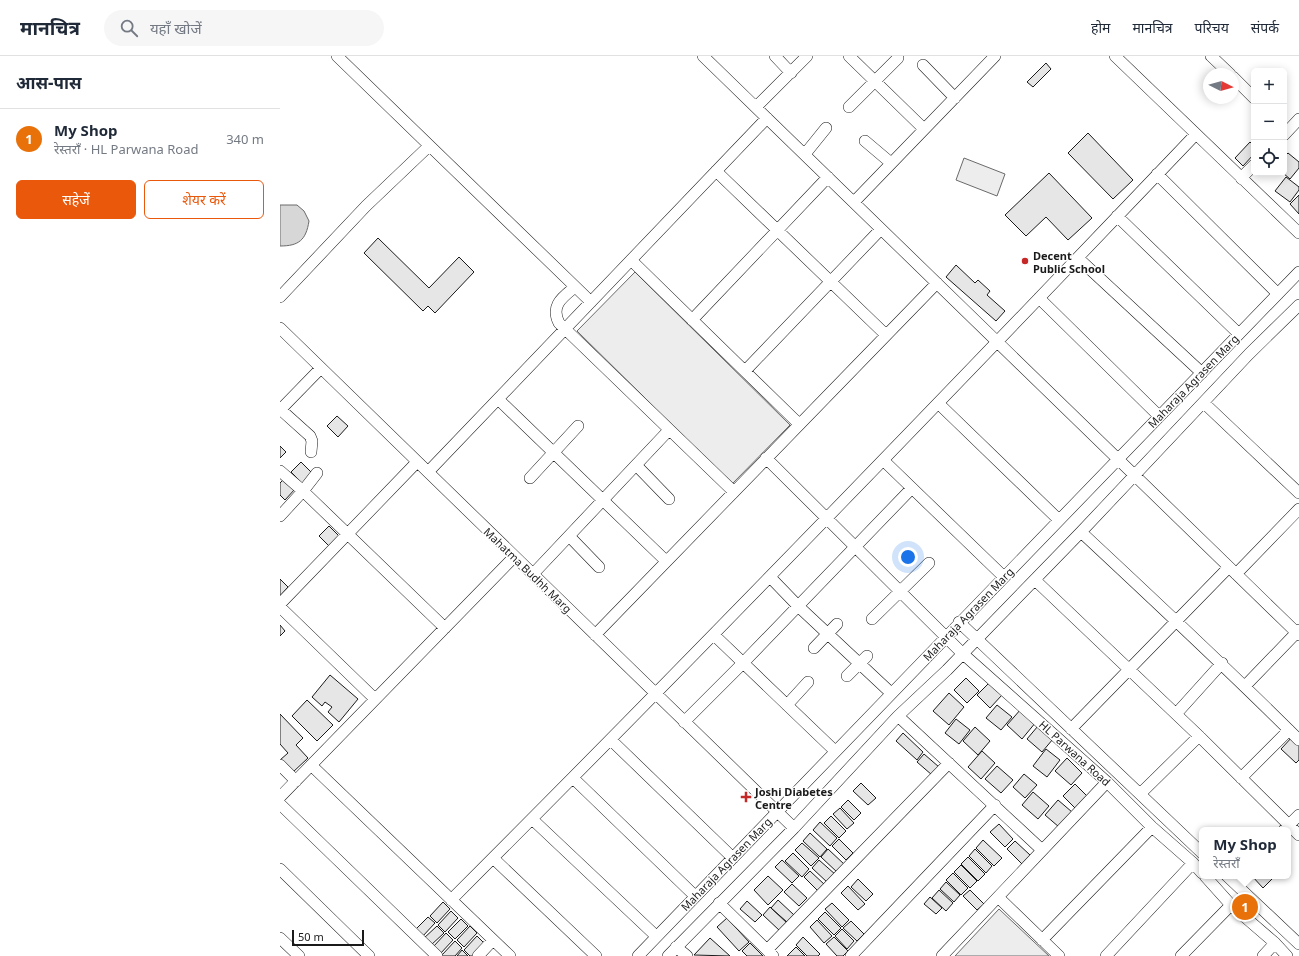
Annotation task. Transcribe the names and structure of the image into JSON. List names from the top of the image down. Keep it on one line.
{"streets":{"street":["Maharaja Agrasen Marg","Mahatma Budhh Marg","HL Parwana Road"]},"crossings":[["Maharaja Agrasen Marg","Mahatma Budhh Marg"],["Maharaja Agrasen Marg","HL Parwana Road"]],"places":{"other":["Decent Public School"],"health":["Joshi Diabetes Centre"]},"scale_bar":"50 m","north":"right","page":{"header":"मानचित्र","search":"यहाँ खोजें","nav":["होम","मानचित्र","परिचय","संपर्क"],"heading":"आस-पास","map_buttons":["+","−"],"list":[{"mark":"1","name":"My Shop","note":"रेस्तराँ · HL Parwana Road","value":"340 m"}],"buttons":["सहेजें","शेयर करें"],"popup":["My Shop","रेस्तराँ"],"pins":"1","scale":"50 m"}}
